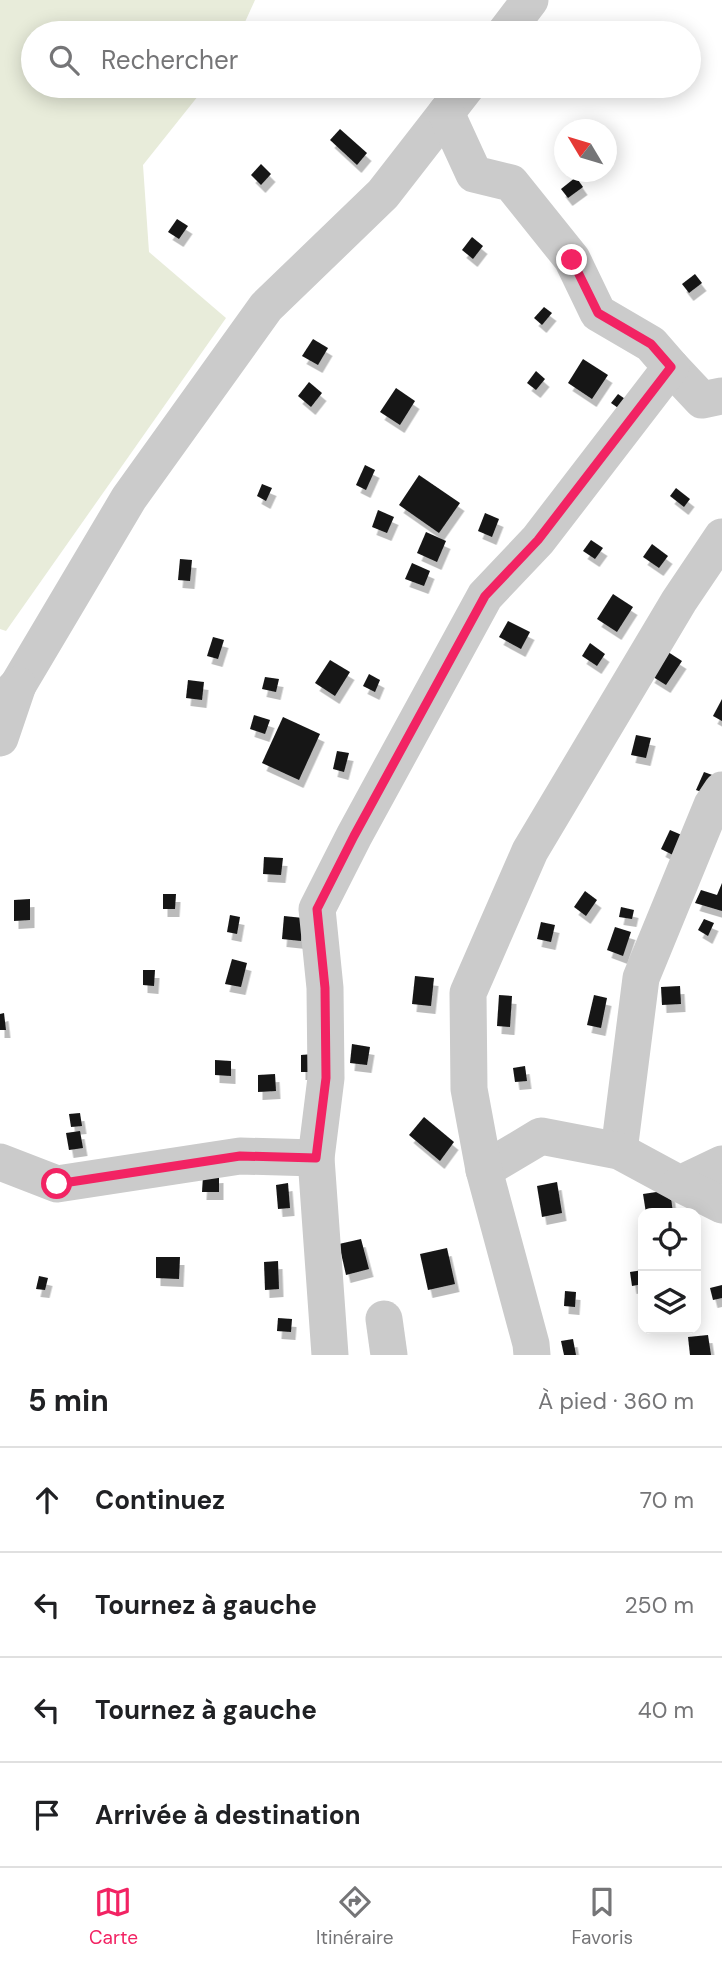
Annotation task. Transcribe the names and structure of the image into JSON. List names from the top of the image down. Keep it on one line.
{"north":"top left","page":{"search":"Rechercher","heading":["5 min","À pied · 360 m"],"list":[["Continuez","70 m"],["Tournez à gauche","250 m"],["Tournez à gauche","40 m"],"Arrivée à destination"],"nav":["Carte","Itinéraire","Favoris"]}}
